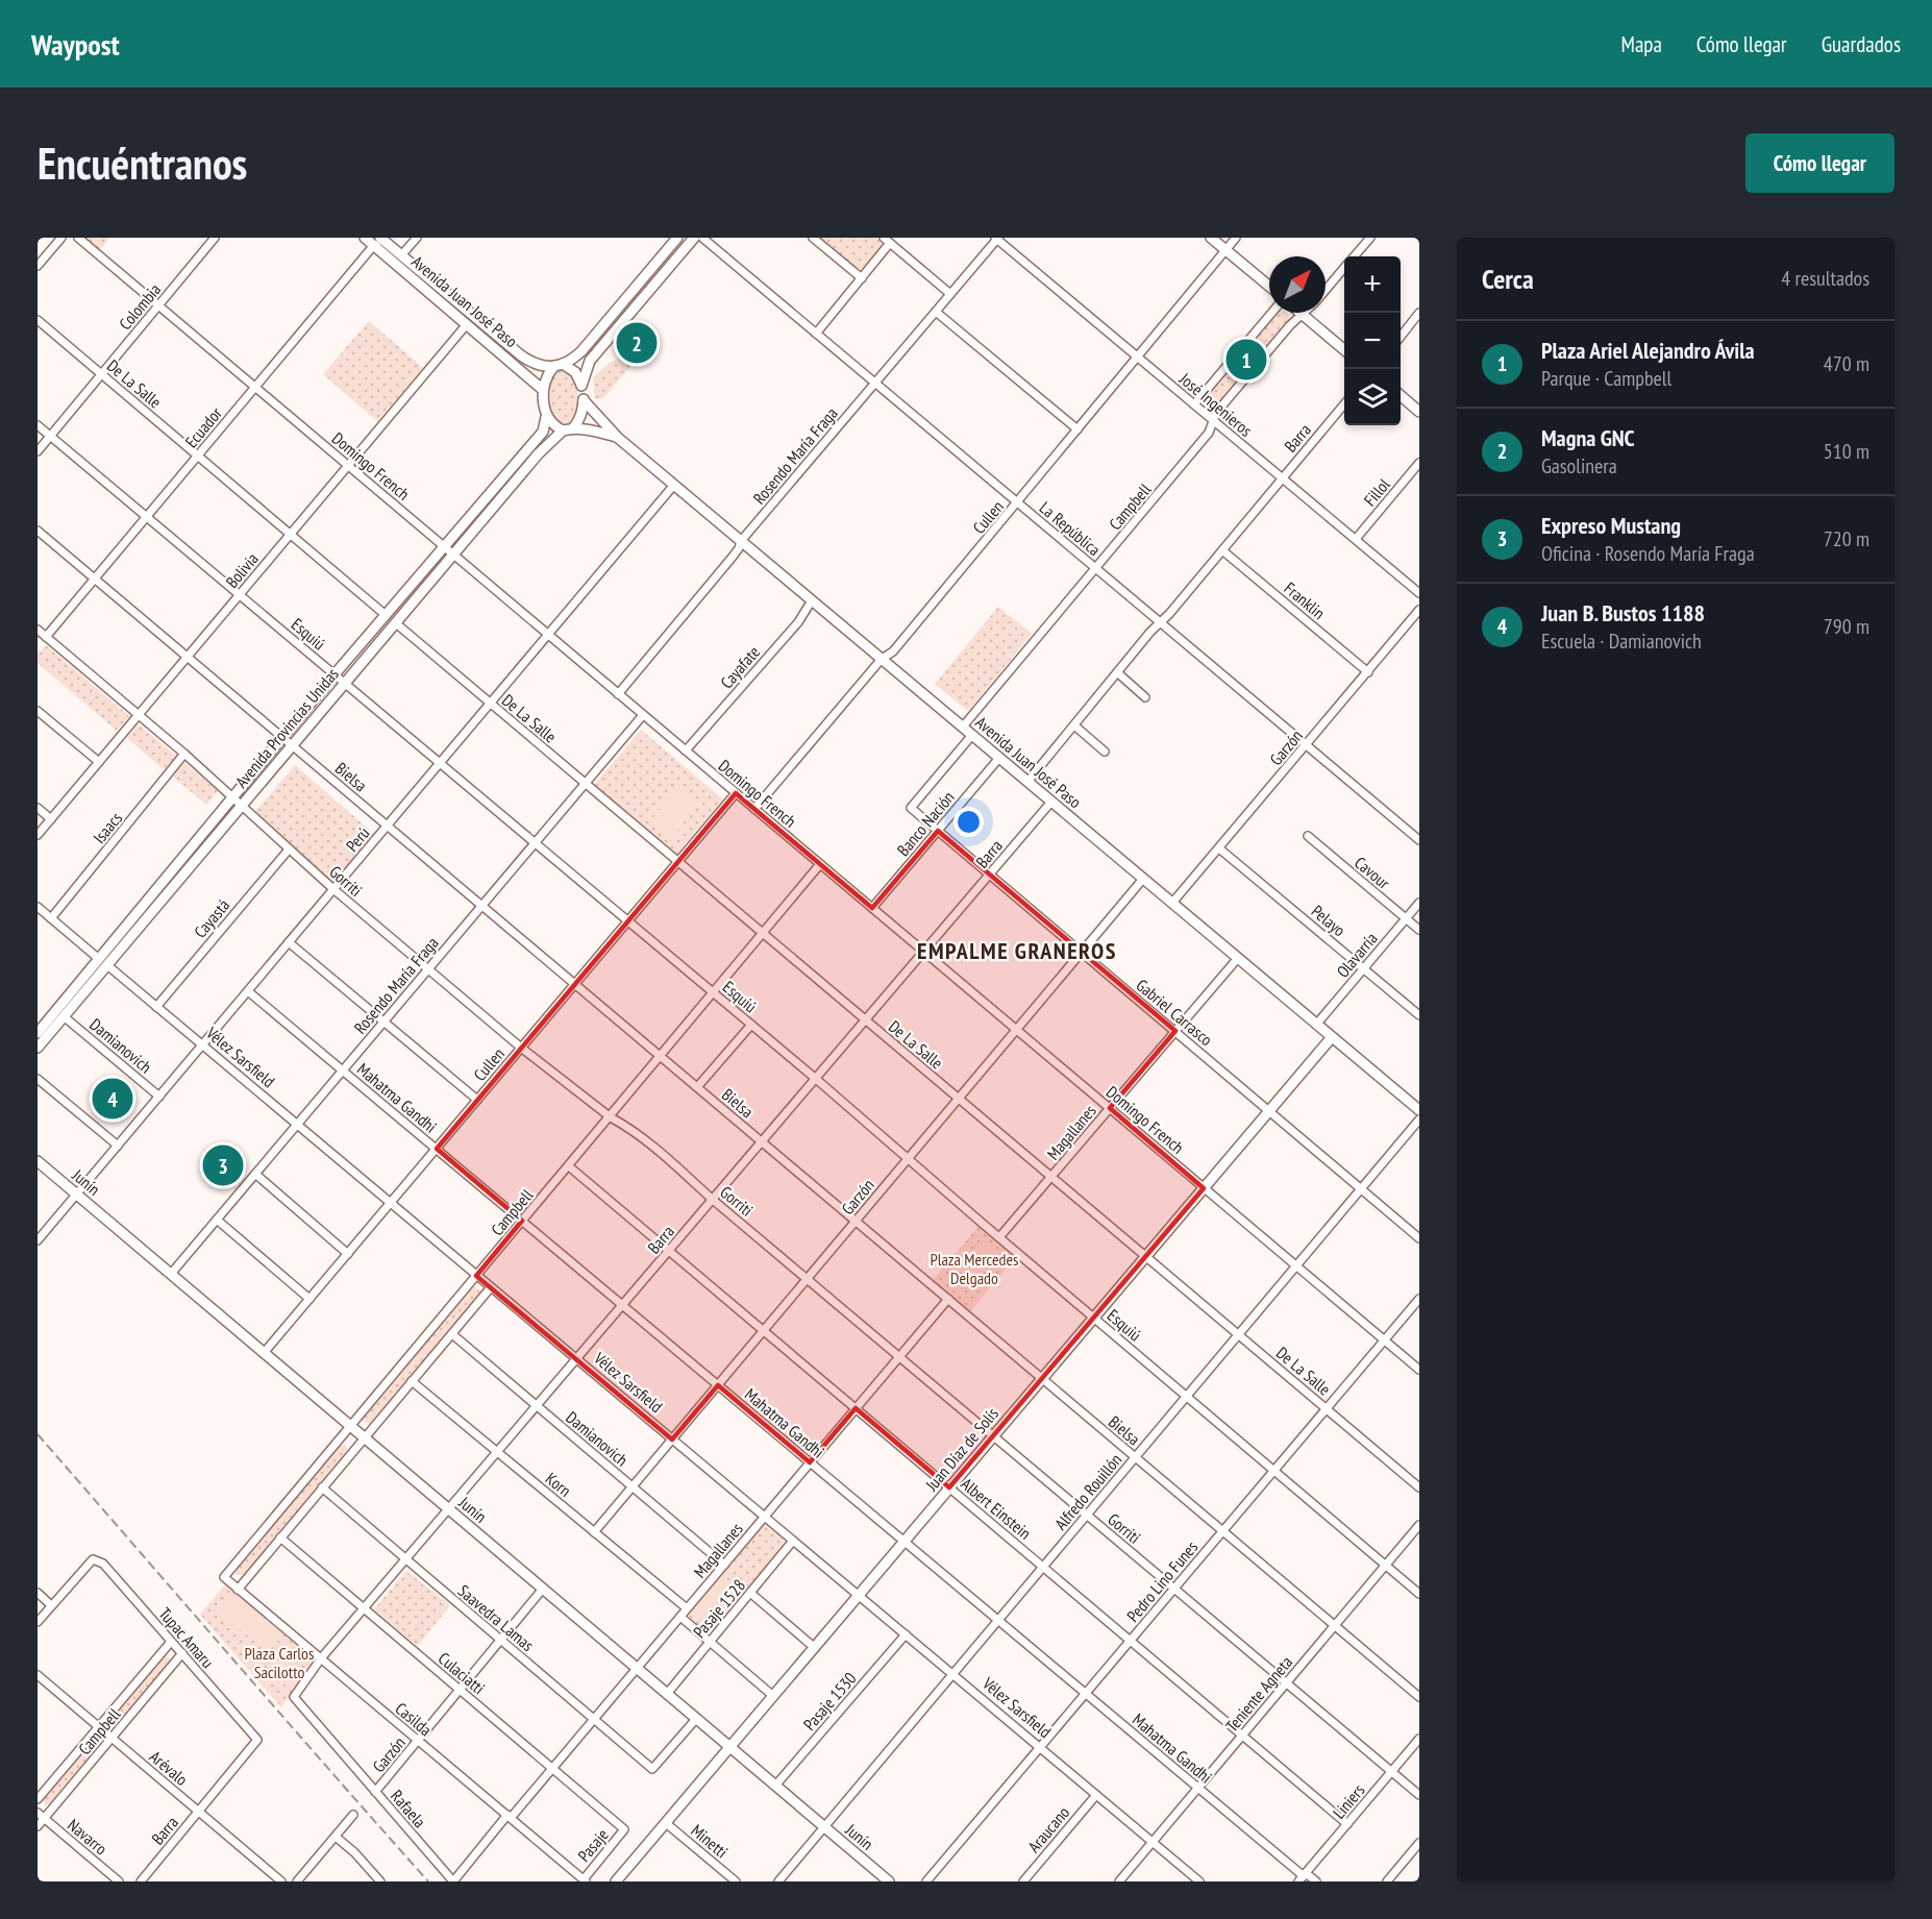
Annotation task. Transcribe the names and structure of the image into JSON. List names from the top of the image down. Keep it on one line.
{"streets":{"main road":["Avenida Juan José Paso","Avenida Provincias Unidas","Junín","Juan Díaz de Solís"],"street":["Colombia","De La Salle","José Ingenieros","Ecuador","Barra","Rosendo María Fraga","Domingo French","Fillol","Campbell","Cullen","La República","Bolivia","Franklin","Esquiú","Cayafate","Garzón","Bielsa","Banco Nación","Isaacs","Perú","Cavour","Gorriti","Cayastá","Pelayo","Olavarría","Gabriel Carrasco","Damianovich","Vélez Sarsfield","Mahatma Gandhi","Magallanes","Korn","Alfredo Rouillón","Albert Einstein","Pedro Lino Funes","Pasaje 1528","Saavedra Lamas","Tupac Amaru","Culaciatti","Teniente Agneta","Pasaje 1530","Casilda","Arévalo","Liniers","Rafaela","Araucano","Navarro","Minetti","Pasaje"]},"crossings":[["Avenida Juan José Paso","Ecuador"],["Avenida Juan José Paso","Barra"],["Avenida Juan José Paso","Rosendo María Fraga"],["Avenida Juan José Paso","Campbell"],["Avenida Juan José Paso","Cullen"],["Avenida Juan José Paso","Bolivia"],["Avenida Juan José Paso","Cayafate"],["Avenida Juan José Paso","Avenida Provincias Unidas"],["Avenida Juan José Paso","Garzón"],["Avenida Juan José Paso","Banco Nación"],["Avenida Juan José Paso","Perú"],["Avenida Juan José Paso","Olavarría"],["Avenida Juan José Paso","Gabriel Carrasco"],["Avenida Juan José Paso","Magallanes"],["Avenida Juan José Paso","Juan Díaz de Solís"],["Colombia","De La Salle"],["Colombia","Domingo French"],["Colombia","Esquiú"],["De La Salle","Ecuador"],["De La Salle","Barra"],["De La Salle","Rosendo María Fraga"],["De La Salle","Campbell"],["De La Salle","Cullen"],["De La Salle","Bolivia"],["De La Salle","Avenida Provincias Unidas"],["De La Salle","Garzón"],["De La Salle","Perú"],["De La Salle","Magallanes"],["De La Salle","Juan Díaz de Solís"],["De La Salle","Alfredo Rouillón"],["De La Salle","Pedro Lino Funes"],["José Ingenieros","Barra"],["José Ingenieros","Rosendo María Fraga"],["José Ingenieros","Fillol"],["José Ingenieros","Campbell"],["José Ingenieros","Cullen"],["Ecuador","Domingo French"],["Ecuador","Esquiú"],["Ecuador","Bielsa"],["Ecuador","Gorriti"],["Barra","Domingo French"],["Barra","La República"],["Barra","Franklin"],["Barra","Esquiú"],["Barra","Bielsa"],["Barra","Gorriti"],["Barra","Gabriel Carrasco"],["Barra","Damianovich"],["Barra","Vélez Sarsfield"],["Barra","Mahatma Gandhi"],["Barra","Junín"],["Barra","Korn"],["Barra","Albert Einstein"],["Barra","Saavedra Lamas"],["Barra","Tupac Amaru"],["Barra","Culaciatti"],["Barra","Casilda"],["Barra","Arévalo"],["Barra","Rafaela"],["Rosendo María Fraga","Domingo French"],["Rosendo María Fraga","La República"],["Rosendo María Fraga","Esquiú"],["Rosendo María Fraga","Bielsa"],["Rosendo María Fraga","Gorriti"],["Rosendo María Fraga","Vélez Sarsfield"],["Rosendo María Fraga","Mahatma Gandhi"],["Rosendo María Fraga","Junín"],["Domingo French","Campbell"],["Domingo French","Cullen"],["Domingo French","Bolivia"],["Domingo French","Cayafate"],["Domingo French","Avenida Provincias Unidas"],["Domingo French","Garzón"],["Domingo French","Banco Nación"],["Domingo French","Perú"],["Domingo French","Magallanes"],["Domingo French","Juan Díaz de Solís"],["Domingo French","Alfredo Rouillón"],["Domingo French","Pedro Lino Funes"],["Campbell","La República"],["Campbell","Esquiú"],["Campbell","Bielsa"],["Campbell","Gorriti"],["Campbell","Vélez Sarsfield"],["Campbell","Mahatma Gandhi"],["Campbell","Junín"],["Campbell","Albert Einstein"],["Campbell","Tupac Amaru"],["Campbell","Casilda"],["Campbell","Arévalo"],["Campbell","Navarro"],["Cullen","La República"],["Cullen","Esquiú"],["Cullen","Bielsa"],["Cullen","Gorriti"],["Cullen","Vélez Sarsfield"],["Cullen","Mahatma Gandhi"],["Cullen","Junín"],["La República","Garzón"],["Bolivia","Esquiú"],["Bolivia","Bielsa"],["Bolivia","Gorriti"],["Franklin","Garzón"],["Esquiú","Avenida Provincias Unidas"],["Esquiú","Garzón"],["Esquiú","Perú"],["Esquiú","Magallanes"],["Esquiú","Juan Díaz de Solís"],["Esquiú","Alfredo Rouillón"],["Esquiú","Pedro Lino Funes"],["Esquiú","Teniente Agneta"],["Avenida Provincias Unidas","Bielsa"],["Avenida Provincias Unidas","Gorriti"],["Avenida Provincias Unidas","Damianovich"],["Avenida Provincias Unidas","Vélez Sarsfield"],["Garzón","Bielsa"],["Garzón","Gorriti"],["Garzón","Pelayo"],["Garzón","Gabriel Carrasco"],["Garzón","Damianovich"],["Garzón","Vélez Sarsfield"],["Garzón","Mahatma Gandhi"],["Garzón","Junín"],["Garzón","Korn"],["Garzón","Albert Einstein"],["Garzón","Saavedra Lamas"],["Garzón","Culaciatti"],["Garzón","Casilda"],["Garzón","Rafaela"],["Bielsa","Perú"],["Bielsa","Magallanes"],["Bielsa","Juan Díaz de Solís"],["Bielsa","Alfredo Rouillón"],["Bielsa","Pedro Lino Funes"],["Bielsa","Teniente Agneta"],["Banco Nación","Gabriel Carrasco"],["Isaacs","Gorriti"],["Isaacs","Vélez Sarsfield"],["Perú","Gorriti"],["Perú","Damianovich"],["Perú","Vélez Sarsfield"],["Perú","Mahatma Gandhi"],["Perú","Junín"],["Cavour","Olavarría"],["Gorriti","Cayastá"],["Gorriti","Magallanes"],["Gorriti","Juan Díaz de Solís"],["Gorriti","Alfredo Rouillón"],["Gorriti","Pedro Lino Funes"],["Gorriti","Teniente Agneta"],["Gorriti","Liniers"],["Cayastá","Vélez Sarsfield"],["Pelayo","Olavarría"],["Gabriel Carrasco","Magallanes"],["Gabriel Carrasco","Juan Díaz de Solís"],["Gabriel Carrasco","Alfredo Rouillón"],["Damianovich","Magallanes"],["Vélez Sarsfield","Magallanes"],["Vélez Sarsfield","Juan Díaz de Solís"],["Vélez Sarsfield","Alfredo Rouillón"],["Vélez Sarsfield","Pedro Lino Funes"],["Vélez Sarsfield","Pasaje 1528"],["Vélez Sarsfield","Teniente Agneta"],["Vélez Sarsfield","Pasaje 1530"],["Vélez Sarsfield","Araucano"],["Mahatma Gandhi","Magallanes"],["Mahatma Gandhi","Juan Díaz de Solís"],["Mahatma Gandhi","Alfredo Rouillón"],["Mahatma Gandhi","Pedro Lino Funes"],["Mahatma Gandhi","Teniente Agneta"],["Mahatma Gandhi","Liniers"],["Magallanes","Junín"],["Magallanes","Korn"],["Magallanes","Albert Einstein"],["Magallanes","Saavedra Lamas"],["Magallanes","Culaciatti"],["Magallanes","Casilda"],["Magallanes","Rafaela"],["Junín","Juan Díaz de Solís"],["Junín","Alfredo Rouillón"],["Junín","Pasaje 1528"],["Junín","Saavedra Lamas"],["Junín","Pasaje 1530"],["Juan Díaz de Solís","Albert Einstein"],["Juan Díaz de Solís","Minetti"],["Alfredo Rouillón","Albert Einstein"],["Albert Einstein","Pedro Lino Funes"],["Albert Einstein","Teniente Agneta"],["Albert Einstein","Liniers"],["Culaciatti","Pasaje"],["Casilda","Pasaje"]],"districts":["EMPALME GRANEROS"],"parks":["Plaza Mercedes Delgado","Plaza Carlos Sacilotto"],"north":"top right","page":{"header":"Waypost","nav":["Mapa","Cómo llegar","Guardados"],"buttons":"Cómo llegar","title":"Encuéntranos","heading":["Cerca","4 resultados"],"map_buttons":["+","−"],"list":[{"mark":"1","name":"Plaza Ariel Alejandro Ávila","note":"Parque · Campbell","value":"470 m"},{"mark":"2","name":"Magna GNC","note":"Gasolinera","value":"510 m"},{"mark":"3","name":"Expreso Mustang","note":"Oficina · Rosendo María Fraga","value":"720 m"},{"mark":"4","name":"Juan B. Bustos 1188","note":"Escuela · Damianovich","value":"790 m"}],"pins":["2","1","4","3"]}}
